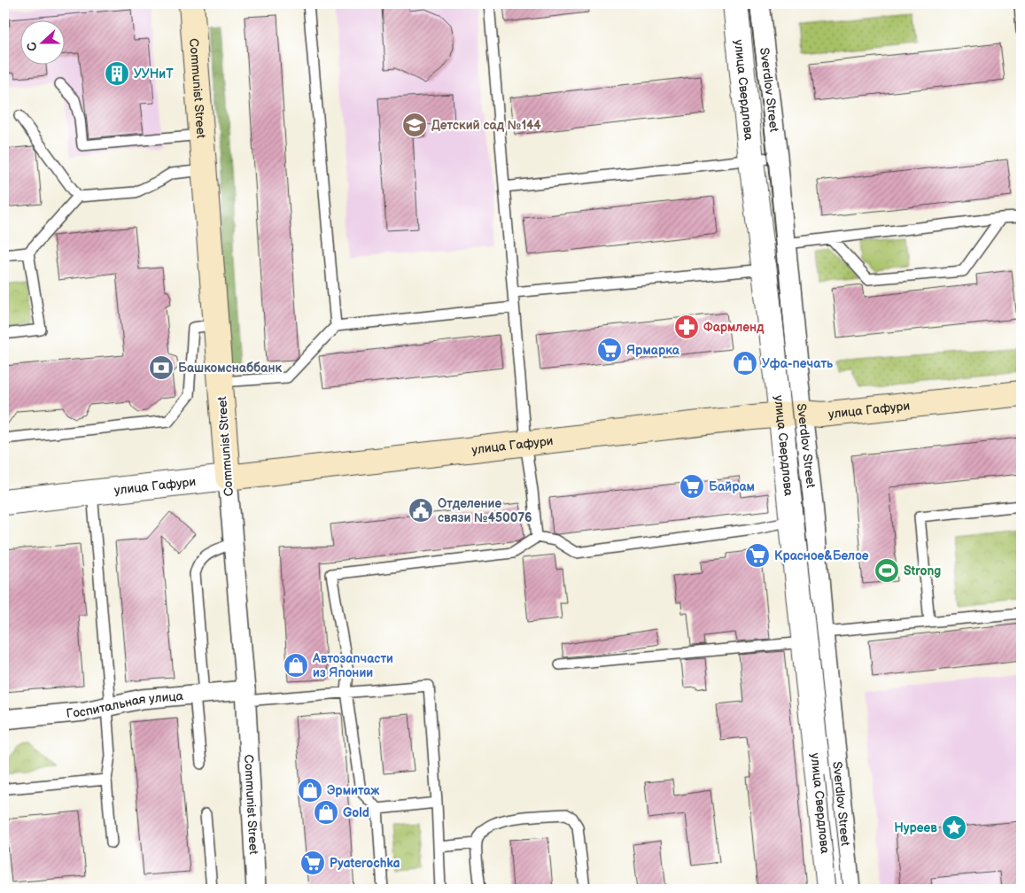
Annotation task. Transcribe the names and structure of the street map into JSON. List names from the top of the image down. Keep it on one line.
{"streets":{"main road":["Communist Street","улица Гафури"],"street":["улица Свердлова","Sverdlov Street","Госпитальная улица"]},"crossings":[["Communist Street","улица Гафури"],["Communist Street","Госпитальная улица"],["улица Свердлова","Sverdlov Street"],["улица Свердлова","улица Гафури"],["Sverdlov Street","улица Гафури"]],"places":{"building":["УУНиТ"],"school or university":["Детский сад №144"],"pharmacy":["Фармленд"],"supermarket":["Ярмарка","Байрам","Красное&Белое","Pyaterochka"],"shop":["Уфа-печать","Автозапчасти из Японии","Эрмитаж","Gold"],"bank":["Башкомснаббанк"],"public building":["Отделение связи №450076"],"sports":["Strong"],"place":["Нуреев"]},"north":"left"}
